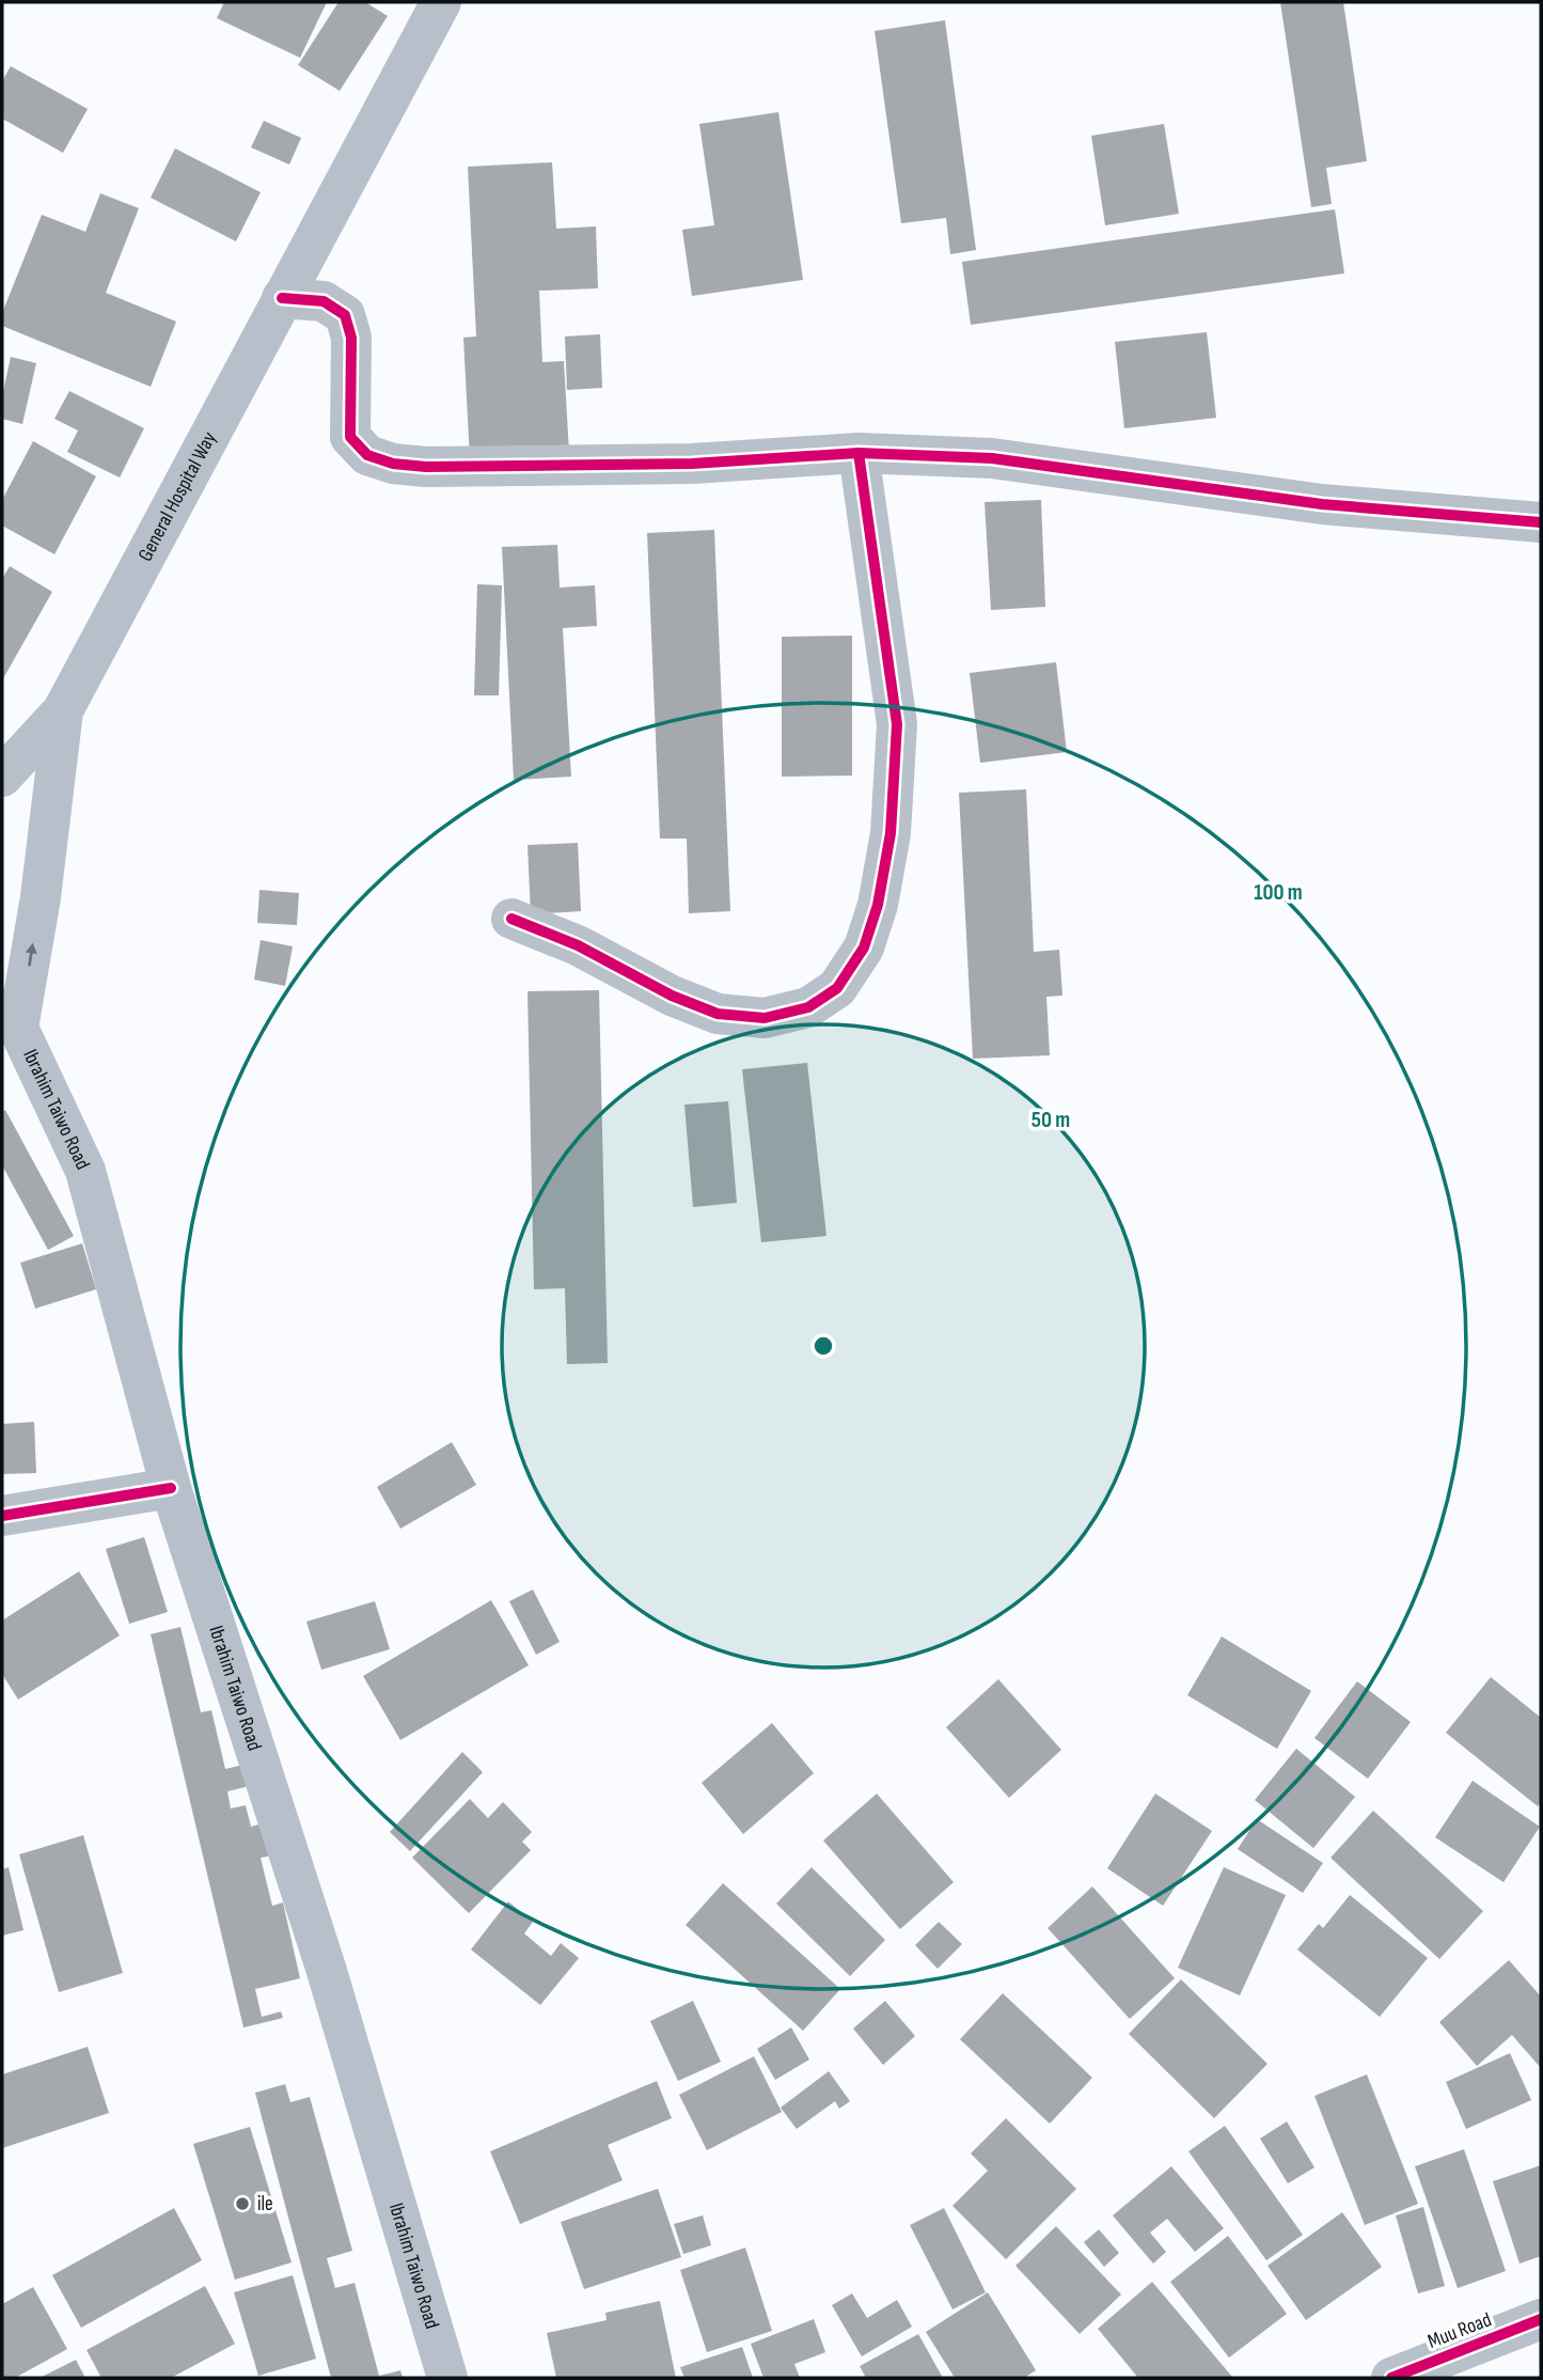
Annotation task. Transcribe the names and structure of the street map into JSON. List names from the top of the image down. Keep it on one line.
{"streets":{"main road":["General Hospital Way","Ibrahim Taiwo Road"],"street":["Muu Road"]},"crossings":[["General Hospital Way","Ibrahim Taiwo Road"]],"places":["ile"],"rings":["100 m","50 m"]}
